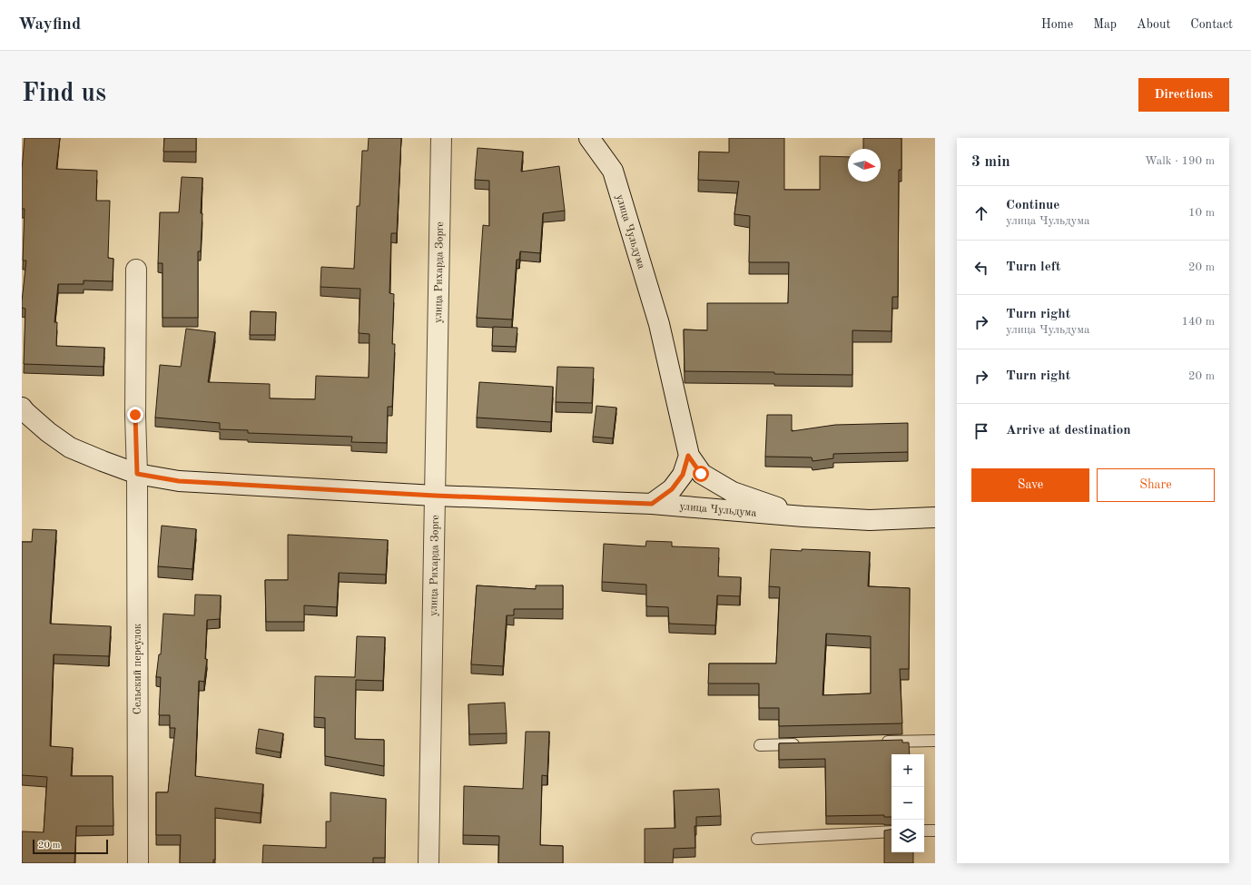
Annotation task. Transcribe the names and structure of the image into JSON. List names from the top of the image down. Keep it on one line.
{"streets":{"main road":["улица Чульдума","улица Рихарда Зорге","Сельский переулок"]},"crossings":[["улица Чульдума","улица Рихарда Зорге"],["улица Чульдума","Сельский переулок"]],"scale_bar":"20 m","north":"right","page":{"header":"Wayfind","nav":["Home","Map","About","Contact"],"buttons":["Directions",["Save","Share"]],"title":"Find us","heading":["3 min","Walk · 190 m"],"list":[["Continue","улица Чульдума","10 m"],["Turn left","20 m"],["Turn right","улица Чульдума","140 m"],["Turn right","20 m"],"Arrive at destination"],"map_buttons":["+","−"],"scale":"20 m"}}
